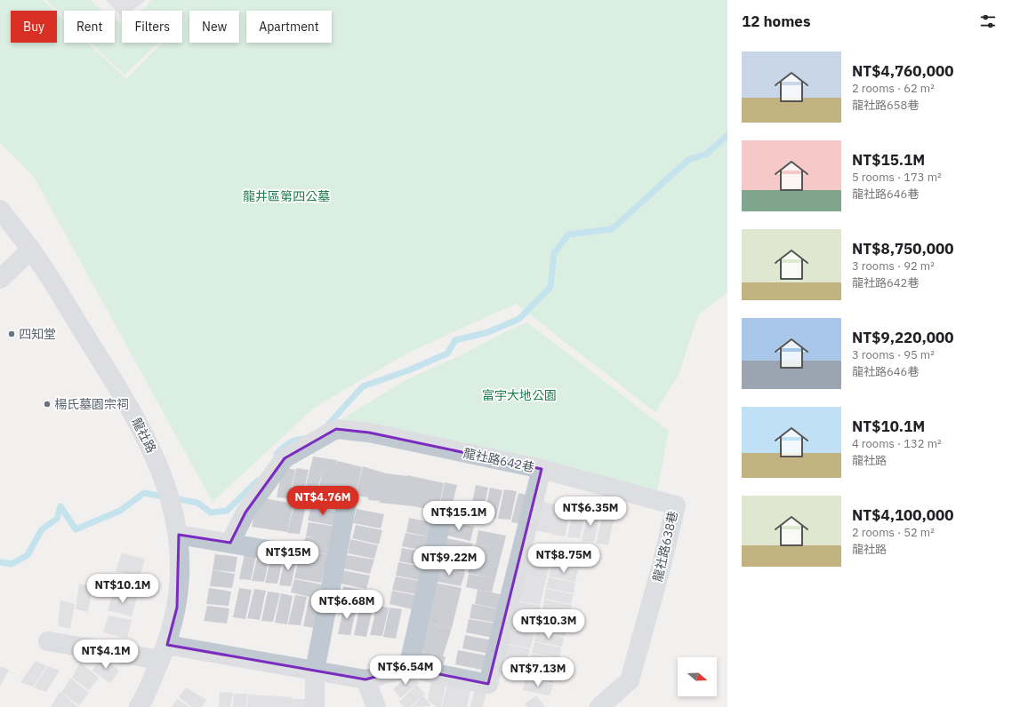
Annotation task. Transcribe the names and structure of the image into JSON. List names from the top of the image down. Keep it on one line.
{"streets":{"street":["龍社路","龍社路642巷","龍社路638巷"]},"crossings":[["龍社路642巷","龍社路638巷"]],"parks":["龍井區第四公墓","富宇大地公園"],"places":["四知堂","楊氏墓園宗祠"],"north":"right","page":{"heading":"12 homes","chip":["Buy","Rent","Filters","New","Apartment"],"list":[{"name":"NT$4,760,000","note":"2 rooms · 62 m² · 龍社路658巷"},{"name":"NT$15.1M","note":"5 rooms · 173 m² · 龍社路646巷"},{"name":"NT$8,750,000","note":"3 rooms · 92 m² · 龍社路642巷"},{"name":"NT$9,220,000","note":"3 rooms · 95 m² · 龍社路646巷"},{"name":"NT$10.1M","note":"4 rooms · 132 m² · 龍社路"},{"name":"NT$4,100,000","note":"2 rooms · 52 m² · 龍社路"}],"price":["NT$4.76M","NT$6.35M","NT$15.1M","NT$15M","NT$8.75M","NT$9.22M","NT$10.1M","NT$6.68M","NT$10.3M","NT$4.1M","NT$6.54M","NT$7.13M"]}}
